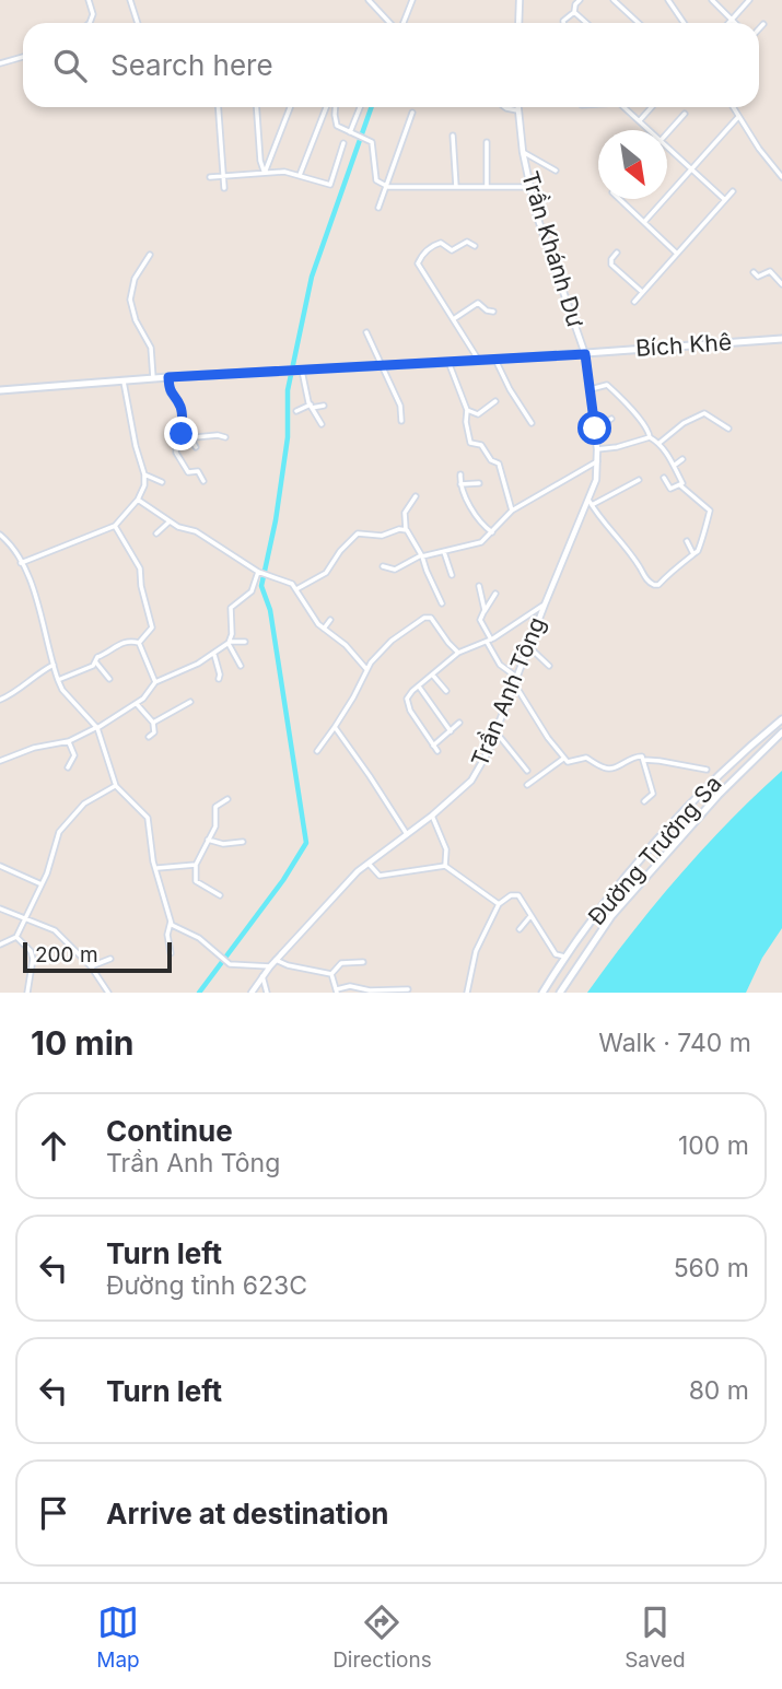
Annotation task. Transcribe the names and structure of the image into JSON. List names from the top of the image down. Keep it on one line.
{"streets":{"main road":["Bích Khê","Đường Trường Sa"],"street":["Trần Khánh Dư","Trần Anh Tông"]},"crossings":[["Trần Khánh Dư","Bích Khê"],["Trần Khánh Dư","Trần Anh Tông"],["Bích Khê","Trần Anh Tông"]],"scale_bar":"200 m","north":"bottom right","page":{"search":"Search here","scale":"200 m","heading":["10 min","Walk · 740 m"],"list":[["Continue","Trần Anh Tông","100 m"],["Turn left","Đường tỉnh 623C","560 m"],["Turn left","80 m"],"Arrive at destination"],"nav":["Map","Directions","Saved"]}}
